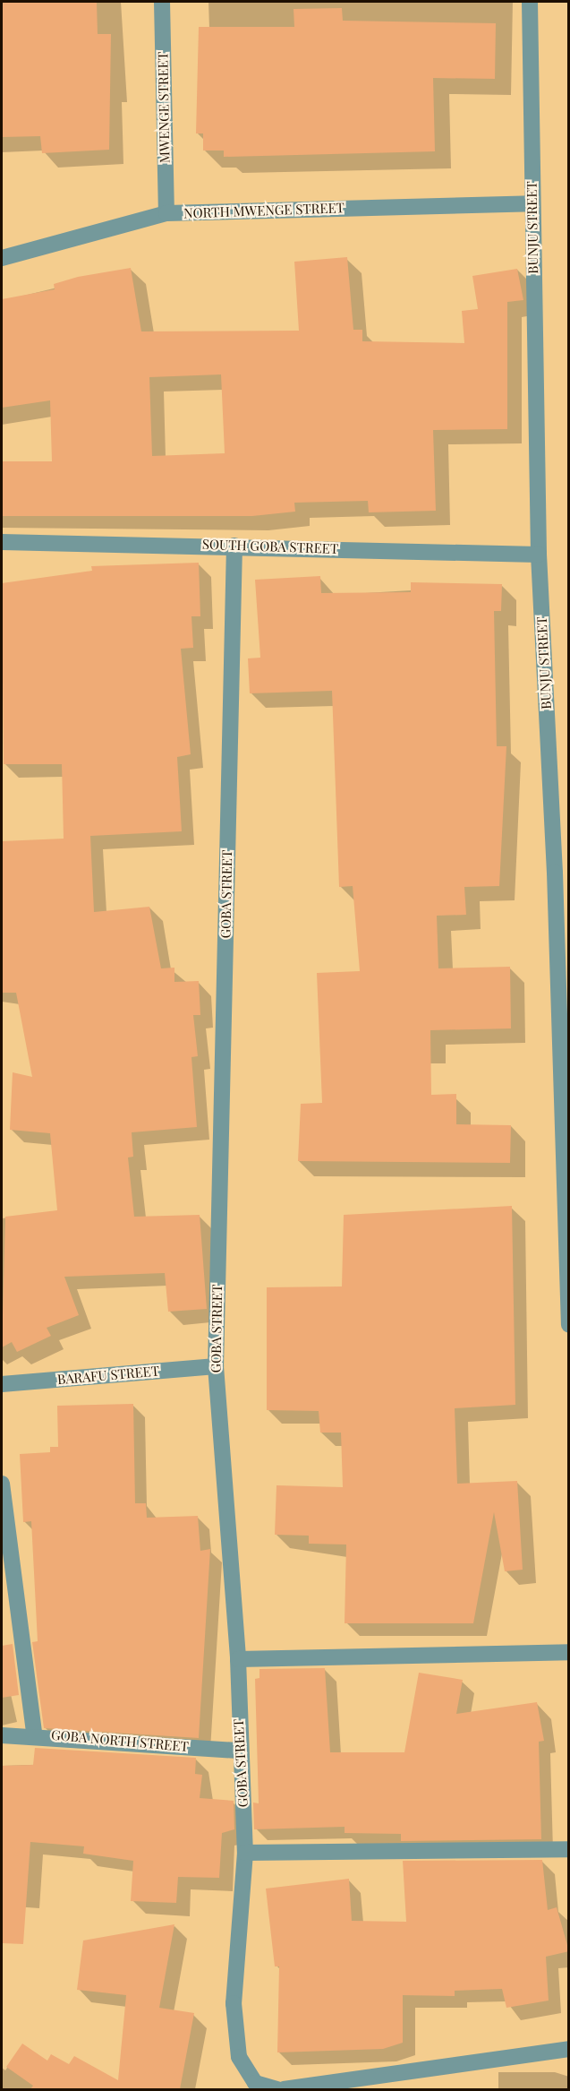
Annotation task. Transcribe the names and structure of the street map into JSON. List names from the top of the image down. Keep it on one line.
{"streets":{"street":["MWENGE STREET","NORTH MWENGE STREET","BUNJU STREET","SOUTH GOBA STREET","GOBA STREET","BARAFU STREET","GOBA NORTH STREET"]},"crossings":[["MWENGE STREET","NORTH MWENGE STREET"],["NORTH MWENGE STREET","BUNJU STREET"],["BUNJU STREET","SOUTH GOBA STREET"],["SOUTH GOBA STREET","GOBA STREET"],["GOBA STREET","BARAFU STREET"],["GOBA STREET","GOBA NORTH STREET"]]}
